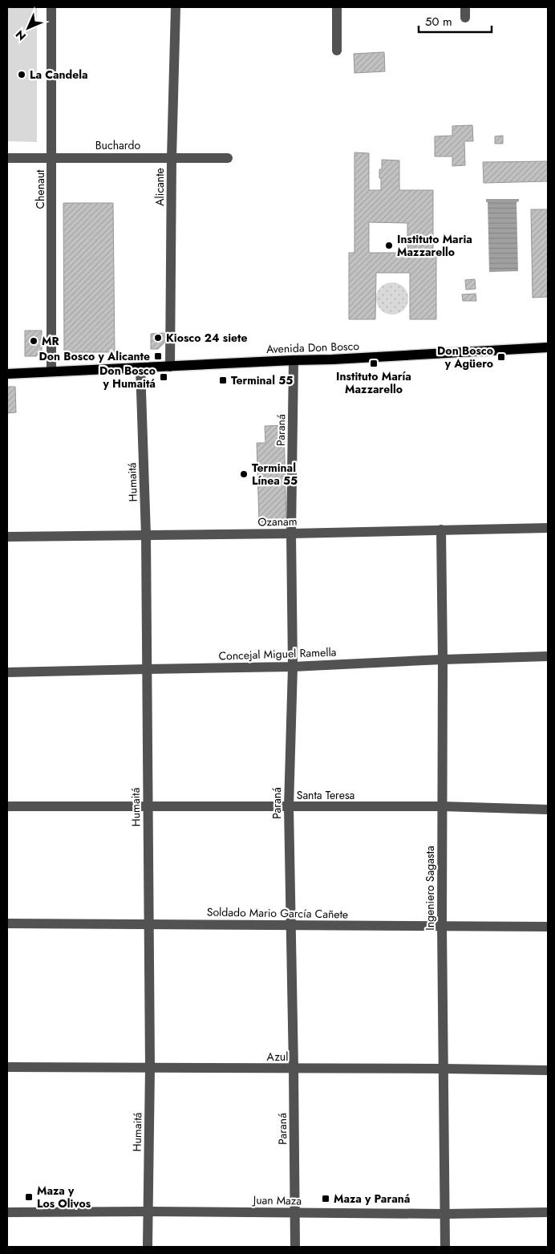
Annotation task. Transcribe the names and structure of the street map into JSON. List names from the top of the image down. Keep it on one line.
{"streets":{"main road":["Avenida Don Bosco"],"street":["Buchardo","Alicante","Chenaut","Paraná","Humaitá","Ozanam","Concejal Miguel Ramella","Santa Teresa","Ingeniero Sagasta","Soldado Mario García Cañete","Azul","Juan Maza"]},"crossings":[["Buchardo","Alicante"],["Buchardo","Chenaut"],["Alicante","Avenida Don Bosco"],["Chenaut","Avenida Don Bosco"],["Avenida Don Bosco","Paraná"],["Avenida Don Bosco","Humaitá"],["Paraná","Ozanam"],["Paraná","Concejal Miguel Ramella"],["Paraná","Santa Teresa"],["Paraná","Soldado Mario García Cañete"],["Paraná","Azul"],["Paraná","Juan Maza"],["Humaitá","Ozanam"],["Humaitá","Concejal Miguel Ramella"],["Humaitá","Santa Teresa"],["Humaitá","Soldado Mario García Cañete"],["Humaitá","Azul"],["Humaitá","Juan Maza"],["Ozanam","Ingeniero Sagasta"],["Concejal Miguel Ramella","Ingeniero Sagasta"],["Santa Teresa","Ingeniero Sagasta"],["Ingeniero Sagasta","Soldado Mario García Cañete"],["Ingeniero Sagasta","Azul"],["Ingeniero Sagasta","Juan Maza"]],"places":{"other":["La Candela","Instituto Maria Mazzarello","Kiosco 24 siete","MR","Terminal Línea 55"],"transit":["Don Bosco y Alicante","Don Bosco y Agüero","Instituto María Mazzarello","Don Bosco y Humaitá","Terminal 55","Maza y Los Olivos","Maza y Paraná"]},"scale_bar":"50 m","north":"bottom left"}
